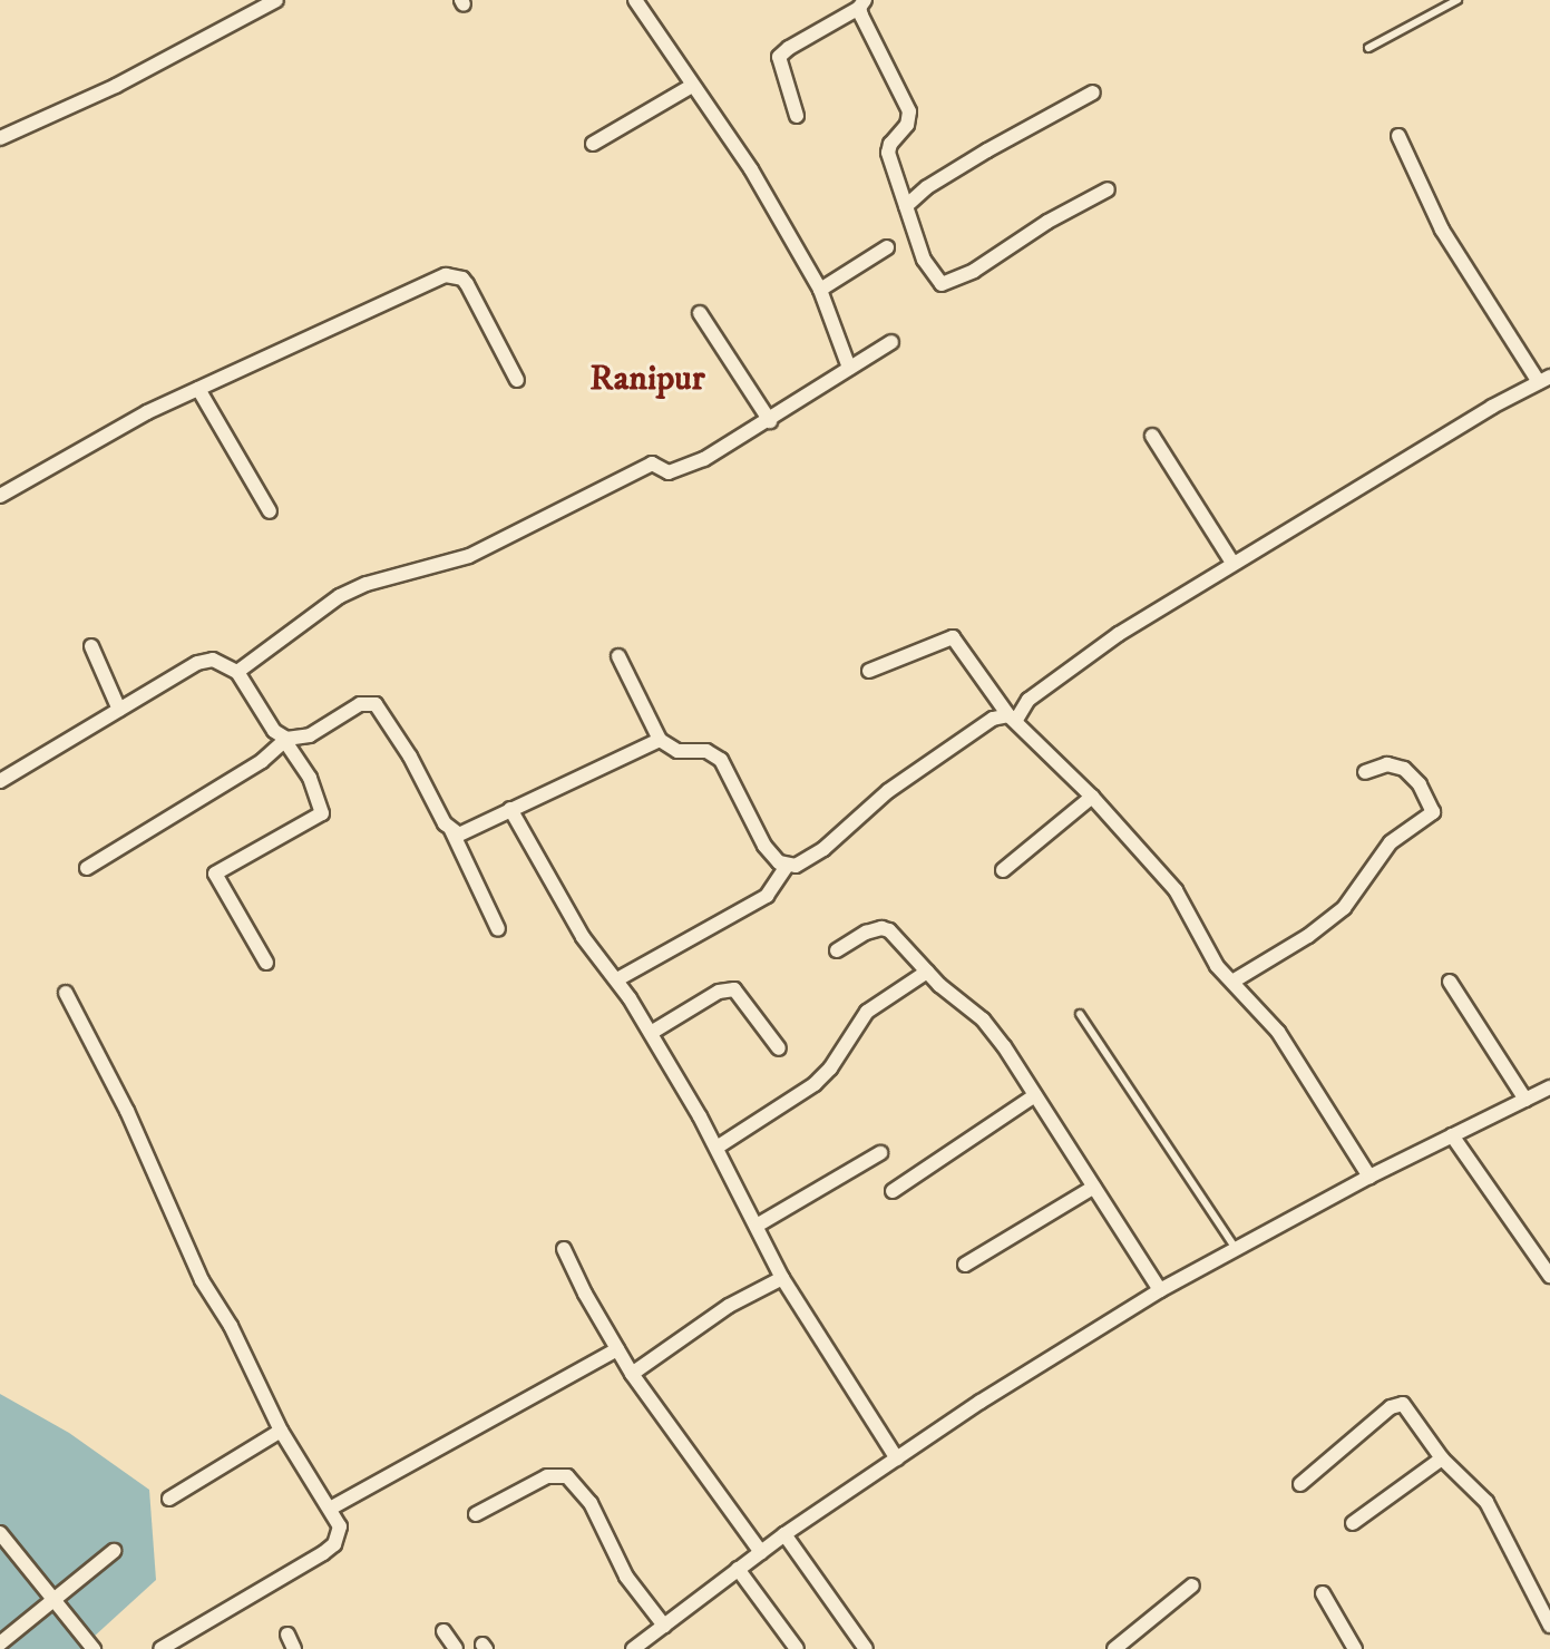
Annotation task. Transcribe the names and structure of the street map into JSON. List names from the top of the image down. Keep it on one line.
{"districts":["Ranipur"]}
